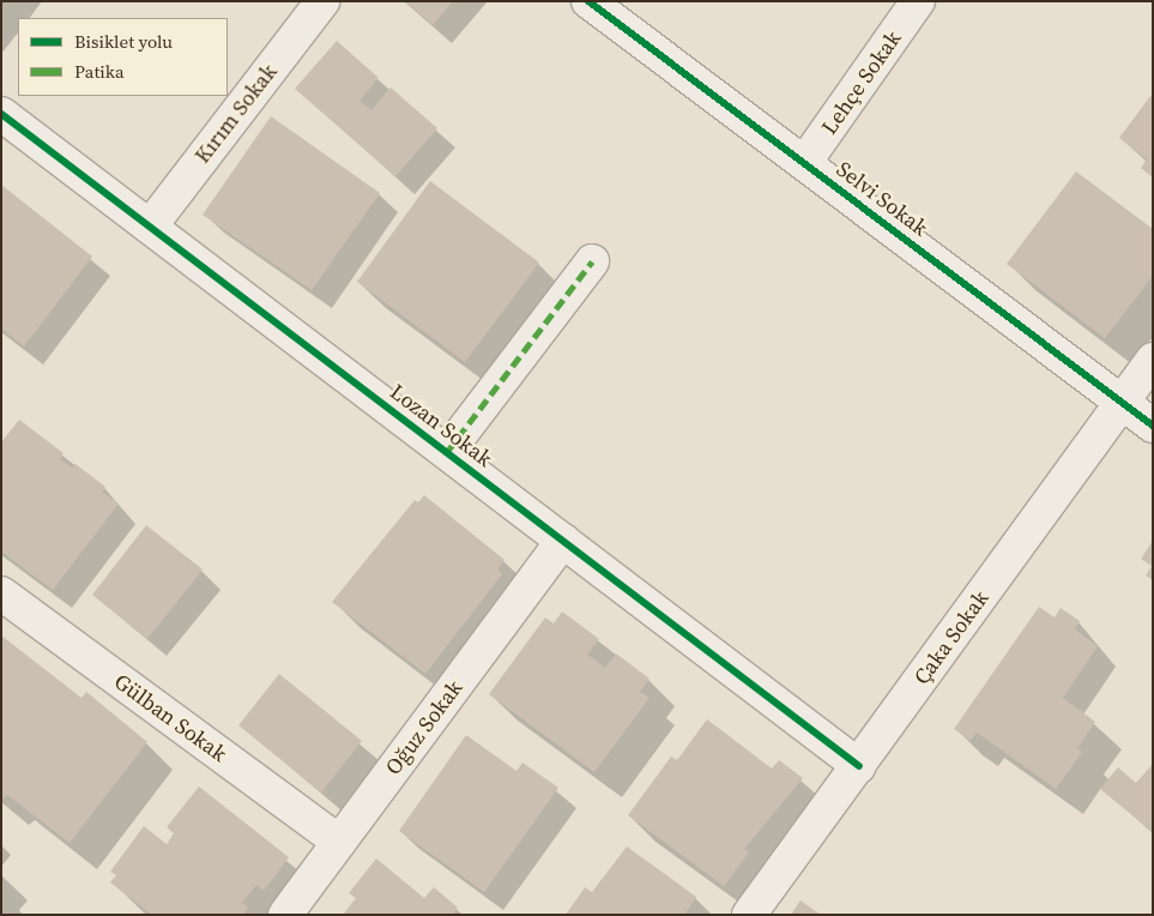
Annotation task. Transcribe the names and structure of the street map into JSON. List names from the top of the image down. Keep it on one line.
{"streets":{"street":["Lehçe Sokak","Kırım Sokak","Selvi Sokak","Lozan Sokak","Çaka Sokak","Gülban Sokak","Oğuz Sokak"]},"crossings":[["Lehçe Sokak","Selvi Sokak"],["Kırım Sokak","Lozan Sokak"],["Selvi Sokak","Çaka Sokak"],["Lozan Sokak","Çaka Sokak"],["Lozan Sokak","Oğuz Sokak"],["Gülban Sokak","Oğuz Sokak"]],"legend":["Bisiklet yolu","Patika"]}
